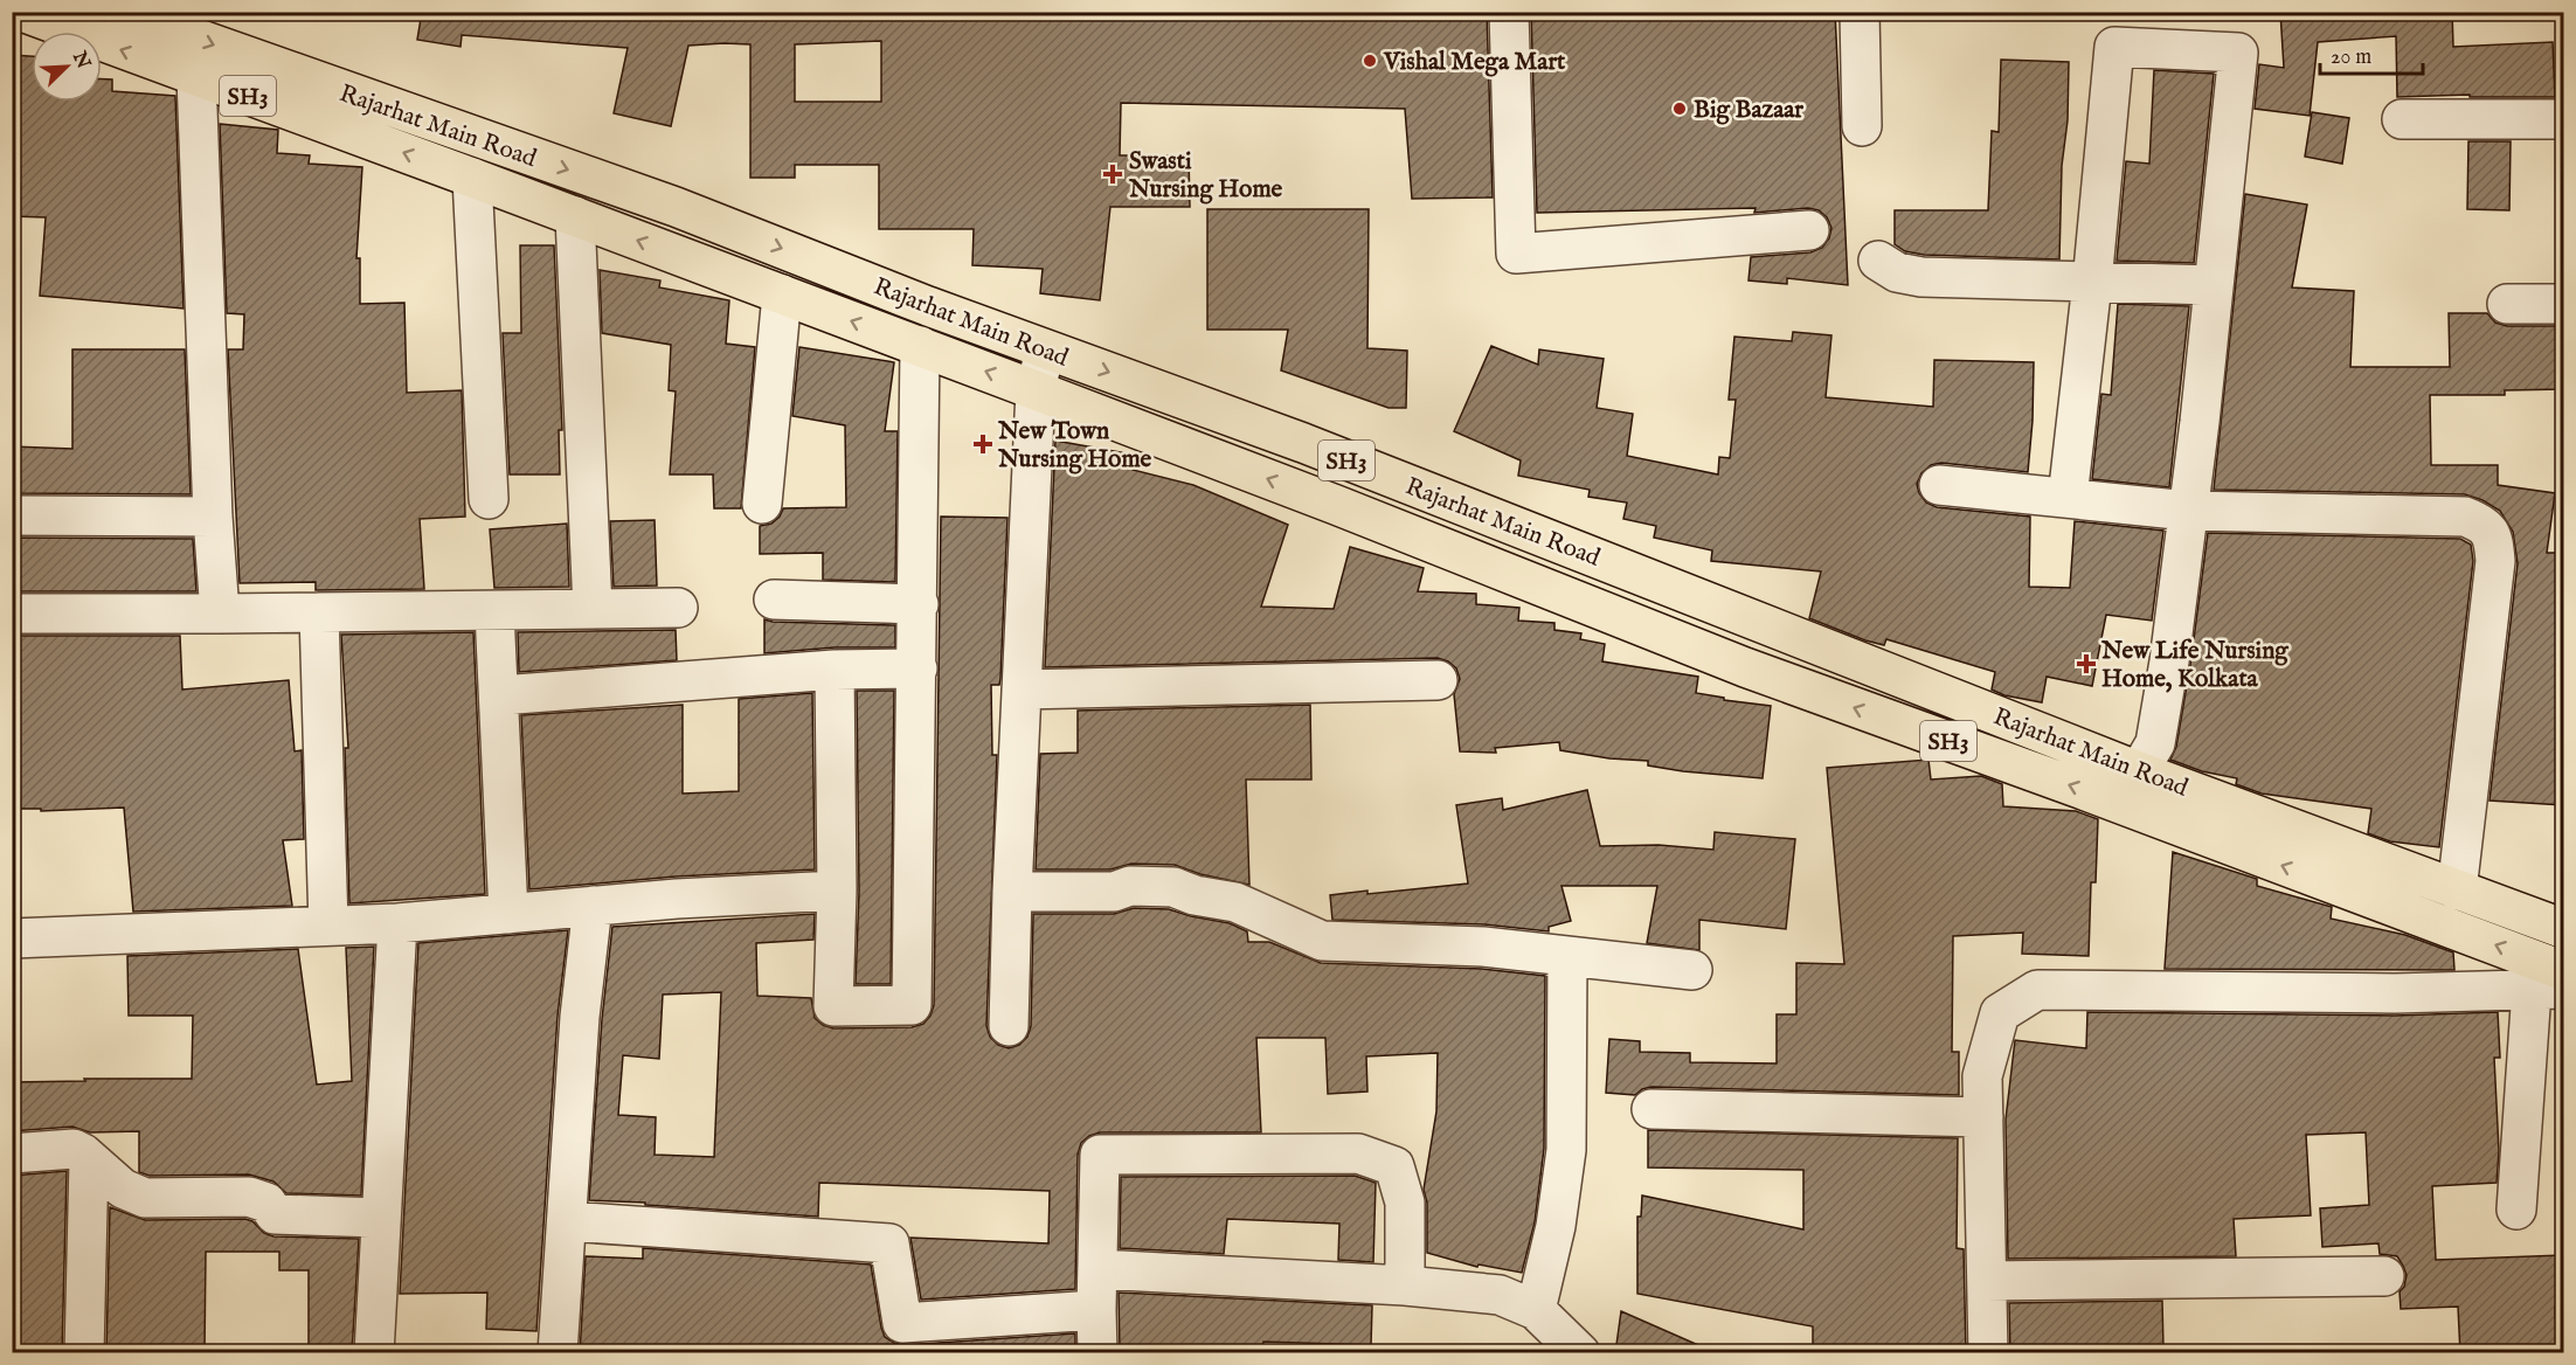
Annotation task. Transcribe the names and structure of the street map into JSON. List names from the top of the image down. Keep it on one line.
{"streets":{"main road":["SH3","Rajarhat Main Road"]},"crossings":[["SH3","Rajarhat Main Road"]],"places":{"other":["Vishal Mega Mart","Big Bazaar"],"health":["Swasti Nursing Home","New Town Nursing Home","New Life Nursing Home, Kolkata"]},"scale_bar":"20 m","north":"top right"}
